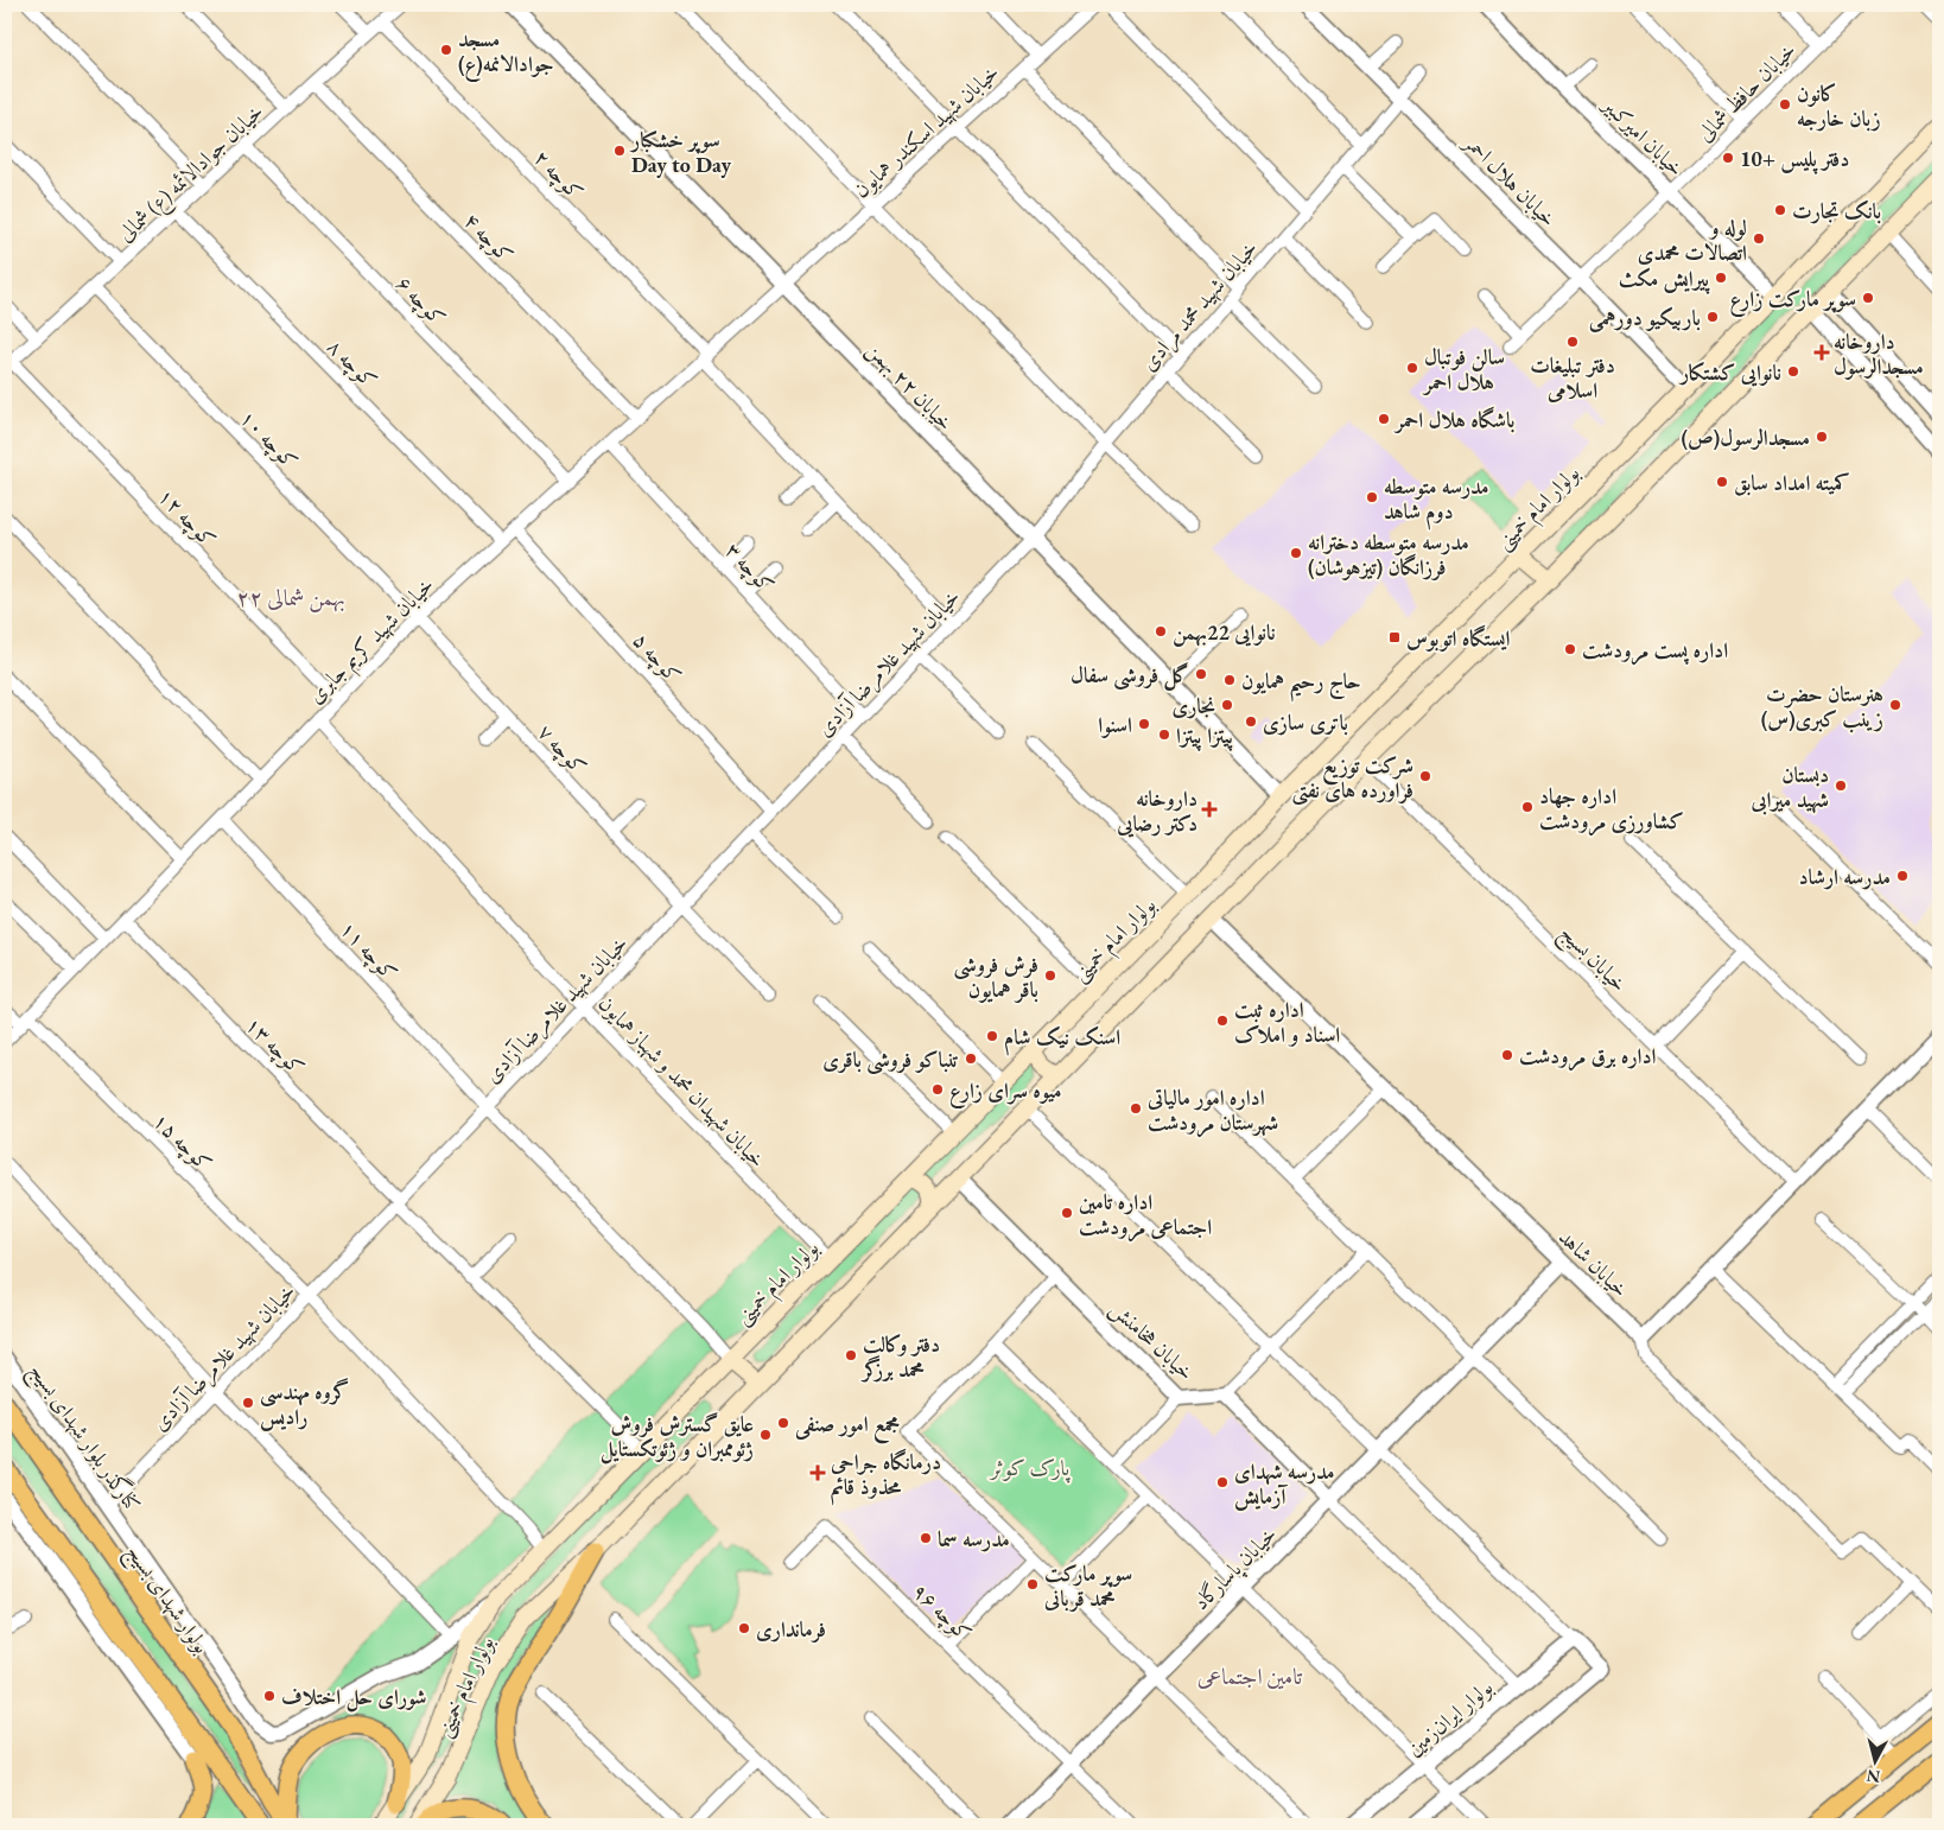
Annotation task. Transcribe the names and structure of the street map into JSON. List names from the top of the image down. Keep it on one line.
{"streets":{"main road":["بولوار امام خمینی","بولوار شهدای بسیج"],"street":["خیابان حافظ شمالی","خیابان شهید اسکندر همایون","خیابان امیرکبیر","خیابان جوادالائمه (ع) شمالی","کوچه ۲","خیابان هلال احمر","کوچه ۴","کوچه ۶","خیابان شهید محمد مرادی","کوچه ۸","خیابان ۲۲ بهمن","کوچه ۱۰","کوچه ۱۲","کوچه ۳","خیابان شهید کریم جابری","کوچه ۵","خیابان شهید غلامرضا آزادی","کوچه ۷","کوچه ۱۱","خیابان بسیج","کوچه ۱۳","خیابان شهیدان محمد و شهباز همایون","کوچه ۱۵","خیابان شاهد","خیابان هخامنش","کنارگذر بلوار شهدای بسیج","خیابان پاسارگاد","کوچه ۹۶","بولوار ایران‌زمین"]},"crossings":[["خیابان حافظ شمالی","خیابان امیرکبیر"],["خیابان حافظ شمالی","خیابان هلال احمر"],["خیابان شهید اسکندر همایون","خیابان ۲۲ بهمن"],["خیابان شهید اسکندر همایون","خیابان شهید کریم جابری"],["خیابان امیرکبیر","بولوار امام خمینی"],["خیابان جوادالائمه (ع) شمالی","کوچه ۲"],["خیابان جوادالائمه (ع) شمالی","کوچه ۴"],["خیابان جوادالائمه (ع) شمالی","کوچه ۶"],["خیابان جوادالائمه (ع) شمالی","کوچه ۸"],["خیابان جوادالائمه (ع) شمالی","کوچه ۱۰"],["خیابان جوادالائمه (ع) شمالی","کوچه ۱۲"],["کوچه ۲","خیابان شهید کریم جابری"],["کوچه ۲","خیابان شهید غلامرضا آزادی"],["خیابان هلال احمر","خیابان شهید محمد مرادی"],["خیابان هلال احمر","بولوار امام خمینی"],["کوچه ۴","خیابان شهید کریم جابری"],["کوچه ۶","خیابان شهید کریم جابری"],["خیابان شهید محمد مرادی","خیابان ۲۲ بهمن"],["خیابان شهید محمد مرادی","خیابان شهید غلامرضا آزادی"],["کوچه ۸","خیابان شهید کریم جابری"],["خیابان ۲۲ بهمن","بولوار امام خمینی"],["خیابان ۲۲ بهمن","خیابان شهید کریم جابری"],["خیابان ۲۲ بهمن","خیابان شهید غلامرضا آزادی"],["کوچه ۱۰","خیابان شهید کریم جابری"],["کوچه ۱۰","کوچه ۷"],["بولوار امام خمینی","خیابان بسیج"],["بولوار امام خمینی","کوچه ۱۳"],["بولوار امام خمینی","خیابان شهیدان محمد و شهباز همایون"],["بولوار امام خمینی","کوچه ۱۵"],["بولوار امام خمینی","خیابان شاهد"],["بولوار امام خمینی","خیابان هخامنش"],["بولوار امام خمینی","کنارگذر بلوار شهدای بسیج"],["کوچه ۱۲","خیابان شهید کریم جابری"],["کوچه ۳","خیابان شهید کریم جابری"],["کوچه ۳","خیابان شهید غلامرضا آزادی"],["خیابان شهید کریم جابری","کوچه ۵"],["خیابان شهید کریم جابری","کوچه ۷"],["خیابان شهید کریم جابری","کوچه ۱۱"],["خیابان شهید کریم جابری","کوچه ۱۳"],["خیابان شهید کریم جابری","خیابان شهیدان محمد و شهباز همایون"],["خیابان شهید کریم جابری","کوچه ۱۵"],["کوچه ۵","خیابان شهید غلامرضا آزادی"],["خیابان شهید غلامرضا آزادی","کوچه ۷"],["خیابان شهید غلامرضا آزادی","کوچه ۱۱"],["خیابان شهید غلامرضا آزادی","کوچه ۱۳"],["خیابان شهید غلامرضا آزادی","خیابان شهیدان محمد و شهباز همایون"],["خیابان شهید غلامرضا آزادی","کوچه ۱۵"],["خیابان شهید غلامرضا آزادی","کنارگذر بلوار شهدای بسیج"],["خیابان شاهد","خیابان پاسارگاد"],["خیابان پاسارگاد","کوچه ۹۶"]],"districts":["۲۲ بهمن شمالی","تامین اجتماعی"],"parks":["پارک کوثر"],"places":{"other":["مسجد جوادالانمه(ع)","کانون زبان خارجه","سوپر خشکبار Day to Day","دفتر پلیس +10","بانک تجارت","لوله و اتصالات محمدی","پیرایش مکث","سوپر مارکت زارع","باربیکیو دورهمی","دفتر تبلیغات اسلامی","سالن فوتبال هلال احمر","نانوایی کشتکار","باشگاه هلال احمر","مسجدالرسول(ص)","کمیته امداد سابق","مدرسه متوسطه دوم شاهد","مدرسه متوسطه دخترانه فرزانگان (تیزهوشان)","نانوایی 22بهمن","اداره پست مرودشت","گل فروشی سفال","حاج رحیم همایون","نجاری","هنرستان حضرت زینب کبری(س)","باتری سازی","اسنوا","پیتزا پیتزا","شرکت توزیع فراورده های نفتی","دبستان شهید میرابی","اداره جهاد کشاورزی مرودشت","مدرسه ارشاد","فرش فروشی باقر همایون","اداره ثبت اسناد و املاک","اسنک نیک شام","اداره برق مرودشت","تنباکو فروشی باقری","میوه سرای زارع","اداره امور مالیاتی شهرستان مرودشت","اداره تامین اجتماعی مرودشت","دفتر وکالت محمد برزگر","گروه مهندسی رادیس","مجمع امور صنفی","عایق گسترش فروش ژئوممبران و ژئوتکستایل","مدرسه شهدای آزمایش","مدرسه سما","سوپر مارکت محمد قربانی","فرمانداری","شورای حل اختلاف"],"health":["داروخانه مسجدالرسول","داروخانه دکتر رضایی","درمانگاه جراحی محذوذ قائم"],"transit":["ایستگاه اتوبوس"]},"north":"bottom"}
